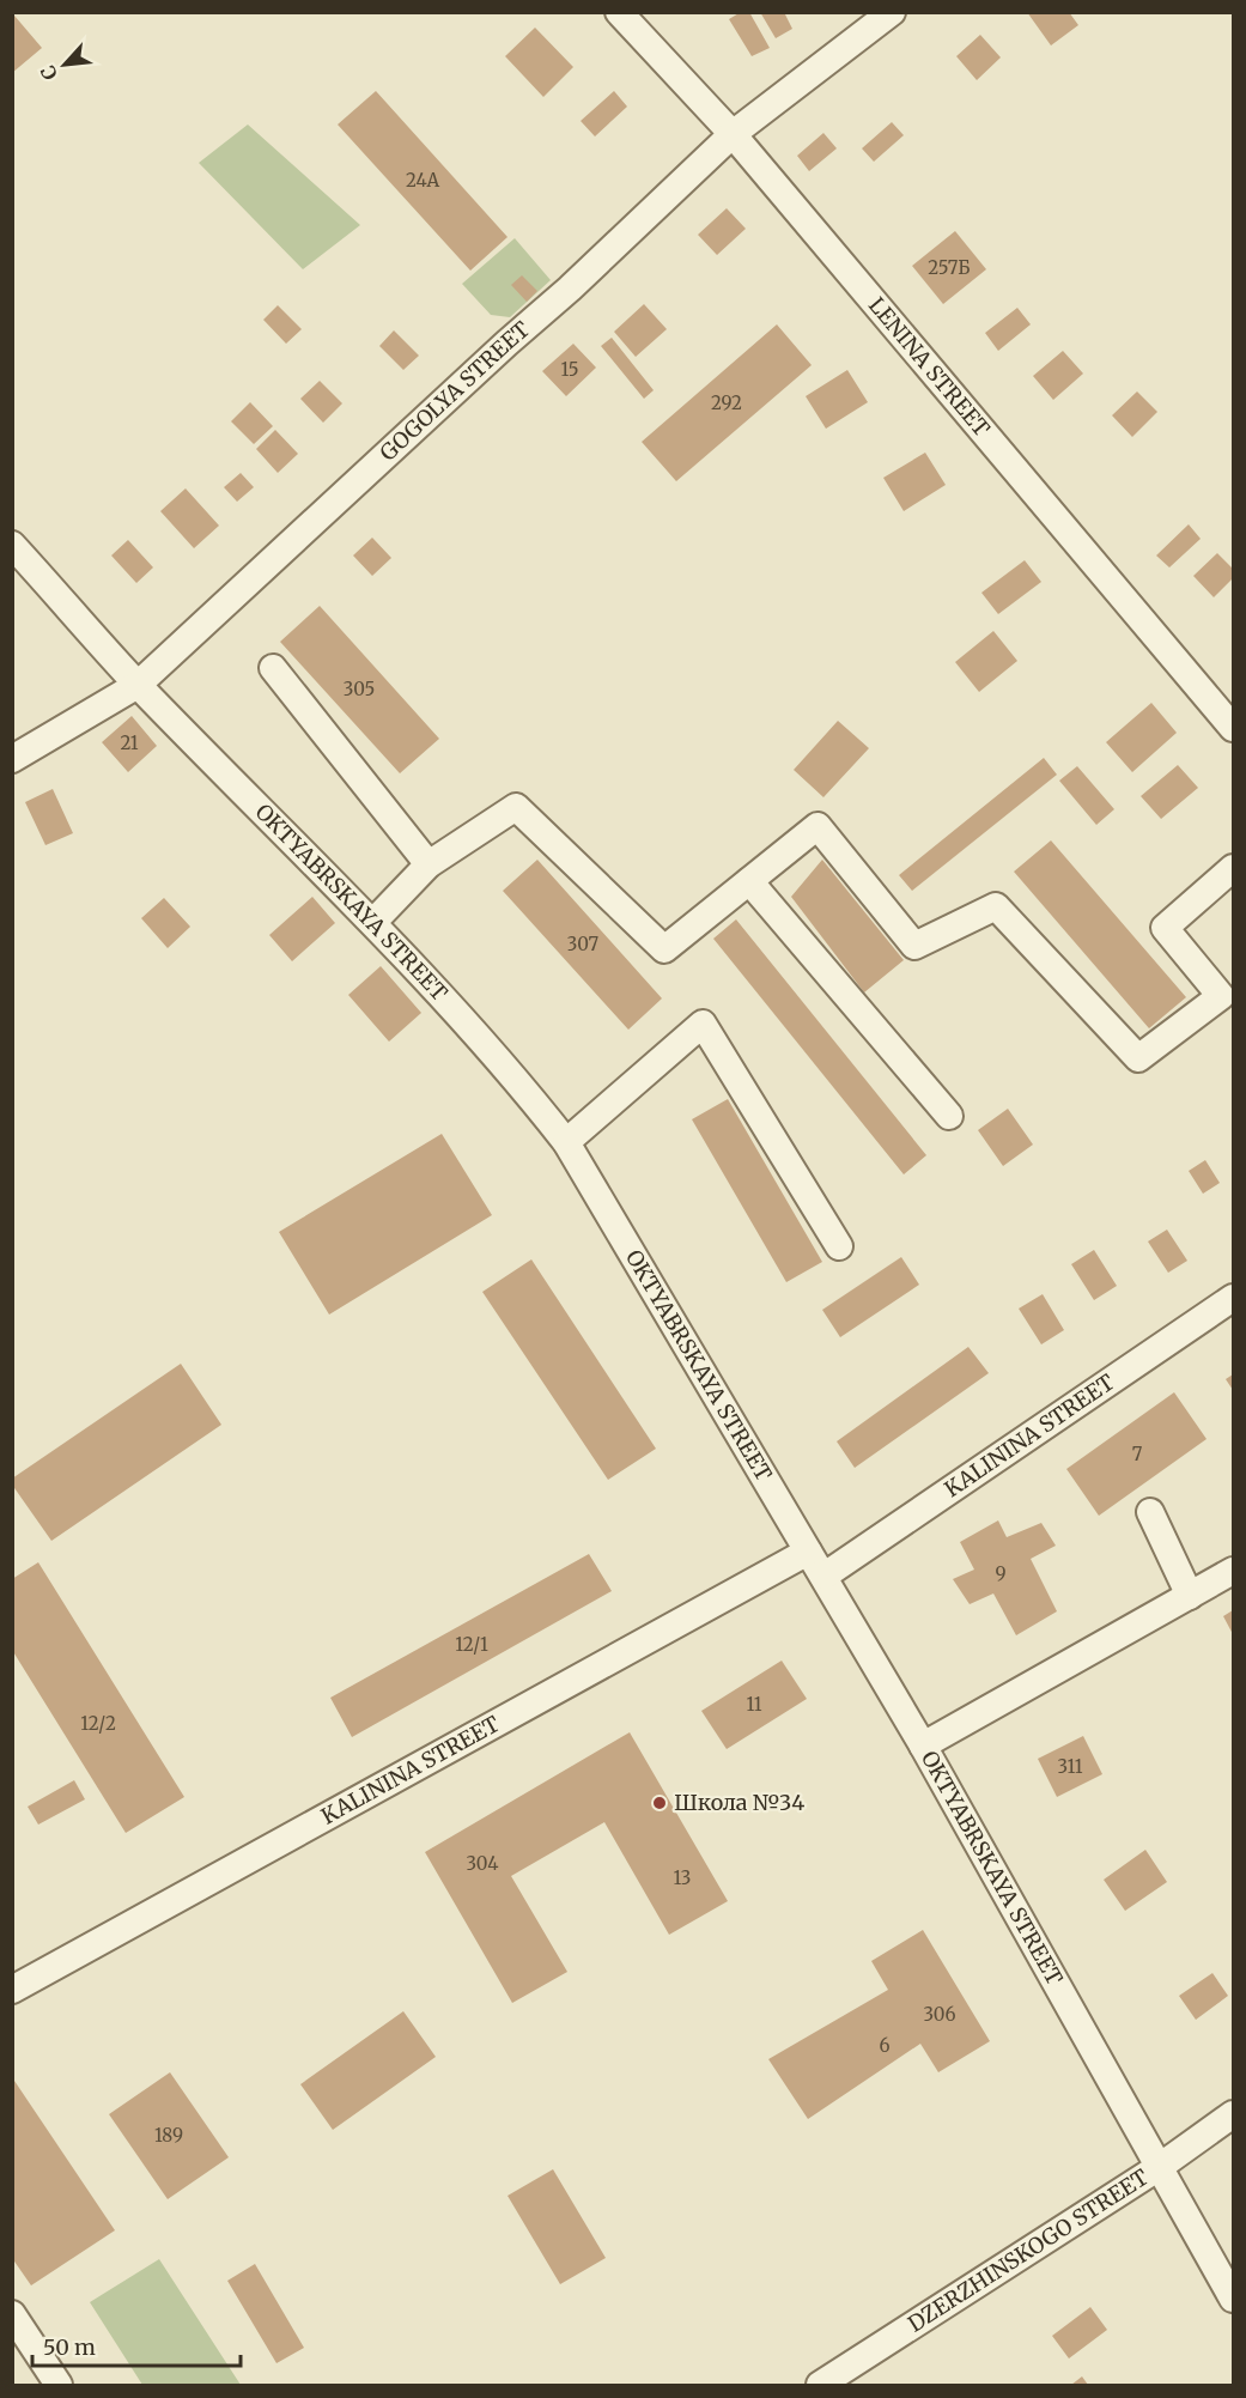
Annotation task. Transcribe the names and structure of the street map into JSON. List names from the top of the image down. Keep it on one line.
{"streets":{"street":["LENINA STREET","GOGOLYA STREET","OKTYABRSKAYA STREET","KALININA STREET","DZERZHINSKOGO STREET"]},"crossings":[["LENINA STREET","GOGOLYA STREET"],["GOGOLYA STREET","OKTYABRSKAYA STREET"],["OKTYABRSKAYA STREET","KALININA STREET"],["OKTYABRSKAYA STREET","DZERZHINSKOGO STREET"]],"places":["Школа №34"],"house_numbers":["24А","257Б","15","292","305","21","307","7","9","12/1","11","12/2","311","304","13","306","6","189"],"scale_bar":"50 m","north":"bottom left"}
